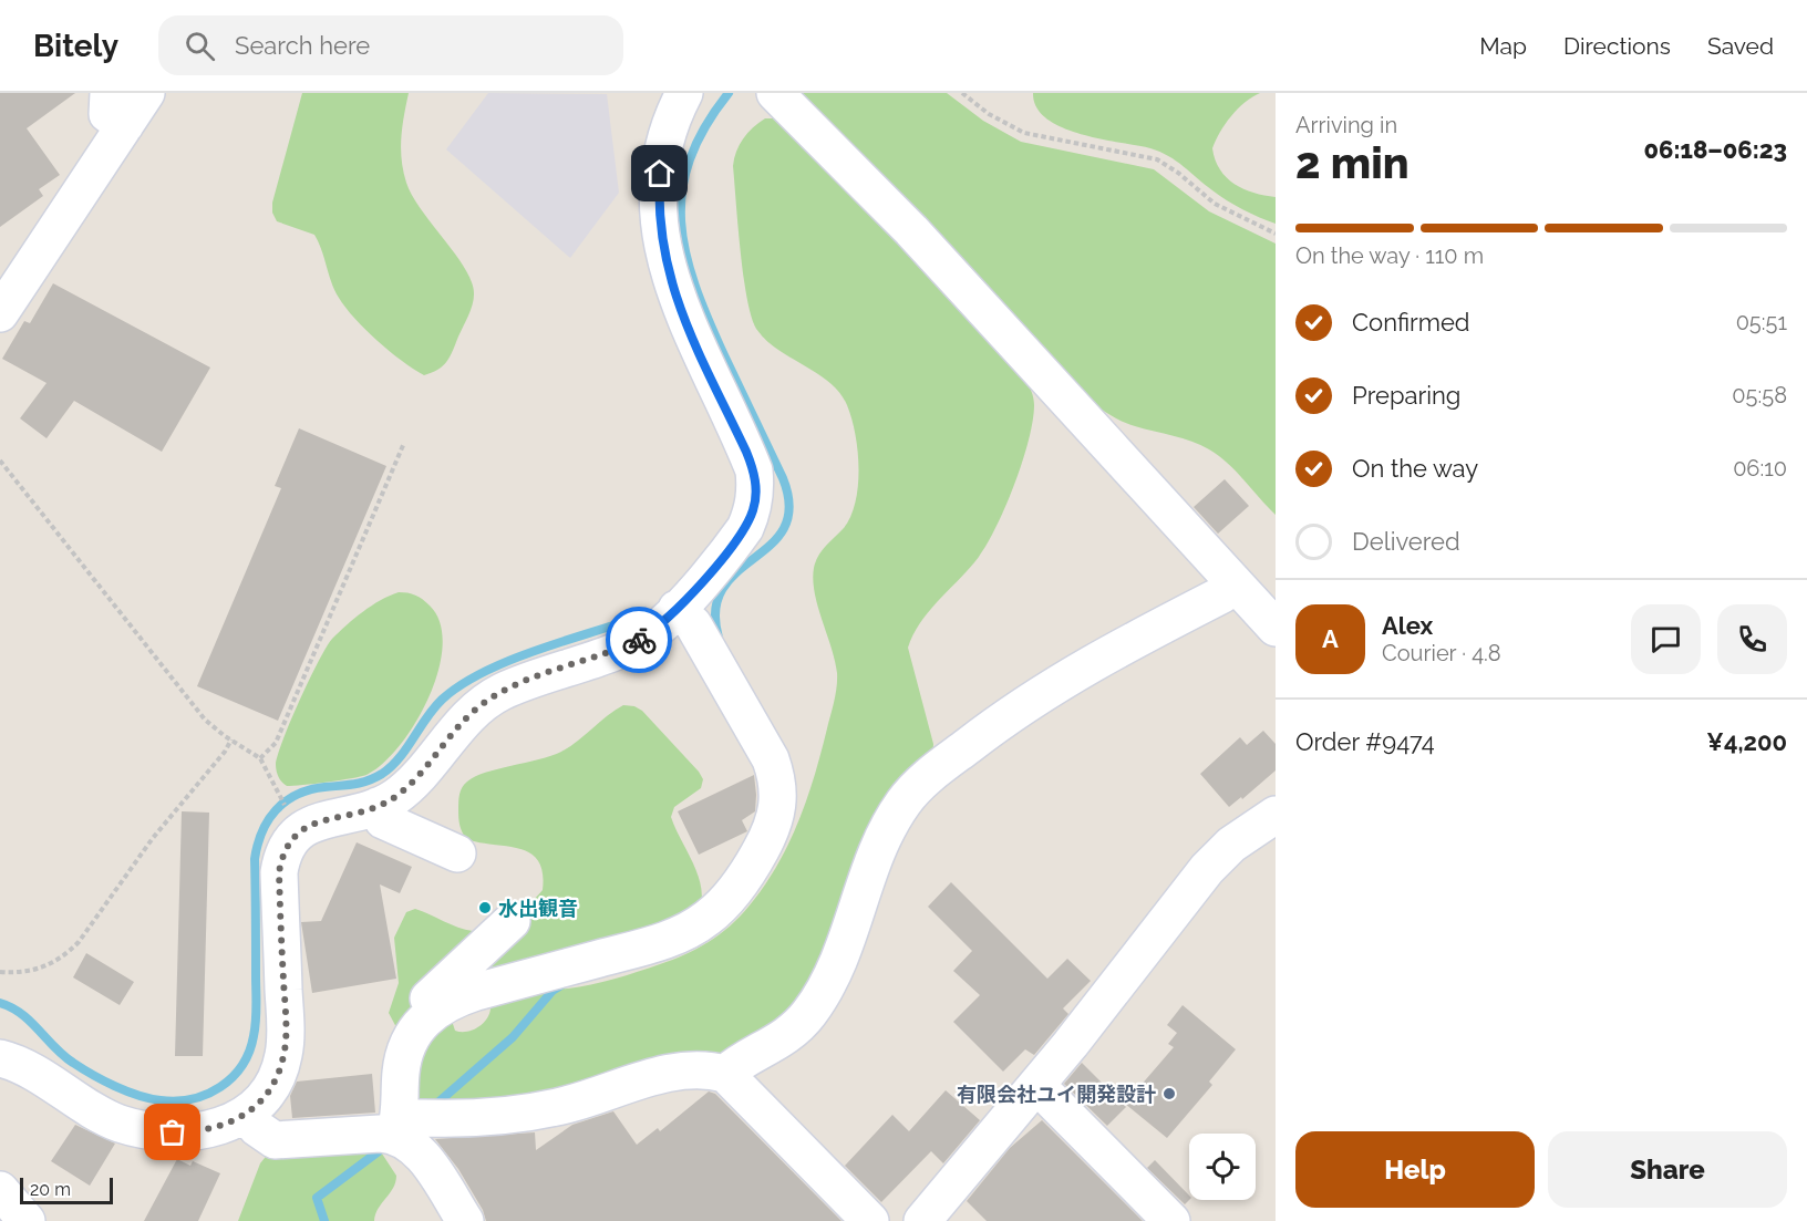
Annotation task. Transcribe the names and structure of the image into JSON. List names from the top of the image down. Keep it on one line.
{"places":["水出観音","有限会社ユイ開発設計"],"scale_bar":"20 m","page":{"header":"Bitely","search":"Search here","nav":["Map","Directions","Saved"],"heading":["2 min","Arriving in","06:18–06:23"],"panel":["Alex","Courier · 4.8","Order #9474","¥4,200"],"bar":"On the way · 110 m","list":[["Confirmed","05:51"],["Preparing","05:58"],["On the way","06:10"],"Delivered"],"round":"A","buttons":["Help","Share"],"scale":"20 m"}}
